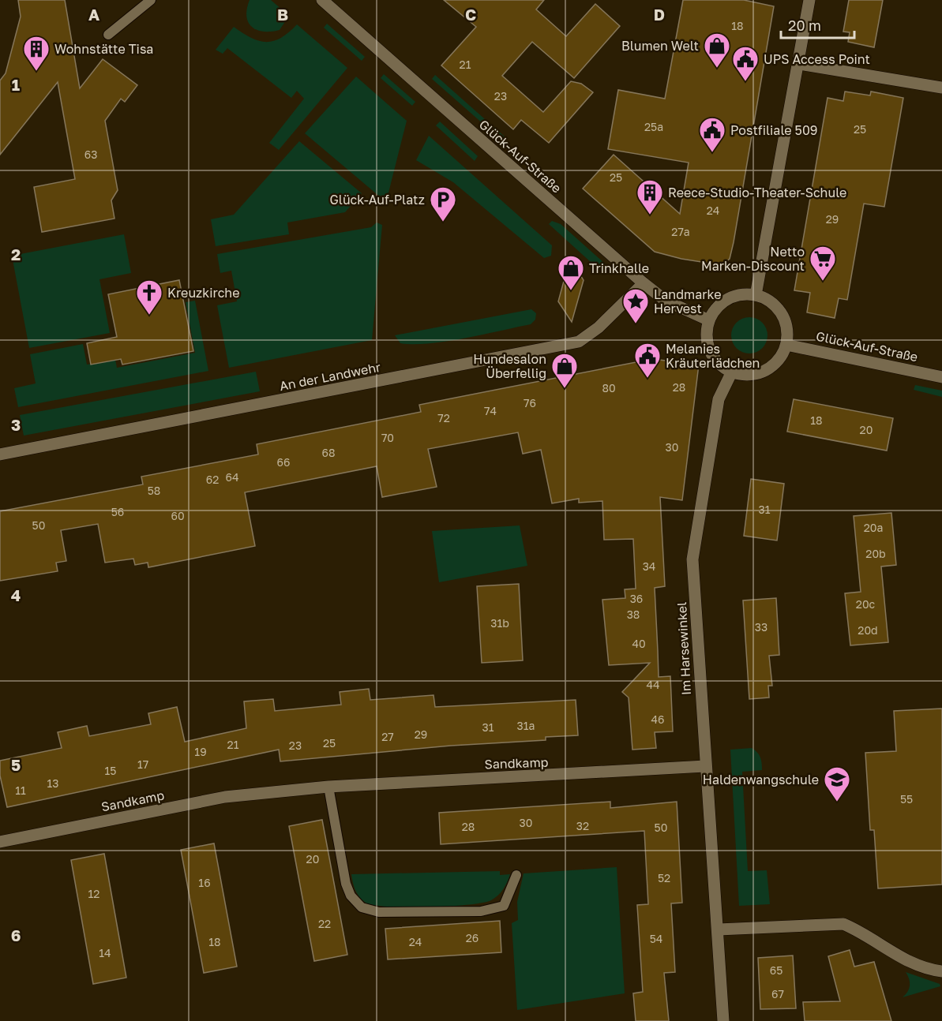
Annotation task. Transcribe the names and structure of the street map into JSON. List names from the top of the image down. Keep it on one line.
{"streets":{"street":["Glück-Auf-Straße","An der Landwehr","Im Harsewinkel","Sandkamp"]},"crossings":[["Glück-Auf-Straße","An der Landwehr"],["Glück-Auf-Straße","Im Harsewinkel"],["Im Harsewinkel","Sandkamp"]],"places":{"shop":["Blumen Welt","Trinkhalle","Hundesalon Überfellig"],"building":["Wohnstätte Tisa","Reece-Studio-Theater-Schule"],"public building":["UPS Access Point","Postfiliale 509","Melanies Kräuterlädchen"],"parking":["Glück-Auf-Platz"],"supermarket":["Netto Marken-Discount"],"church":["Kreuzkirche"],"place":["Landmarke Hervest"],"school or university":["Haldenwangschule"]},"house_numbers":["18","21","23","25a","25","63","25","24","29","27a","28","80","76","74","72","18","20","70","30","68","66","64","62","58","31","56","60","50","20a","20b","34","36","20c","38","31b","33","20d","40","44","46","31a","31","29","27","25","21","23","19","17","15","13","11","55","30","32","28","50","20","52","16","12","22","26","54","18","24","14","65","67"],"scale_bar":"20 m","grid":{"columns":["A","B","C","D"],"rows":["1","2","3","4","5","6"]}}
